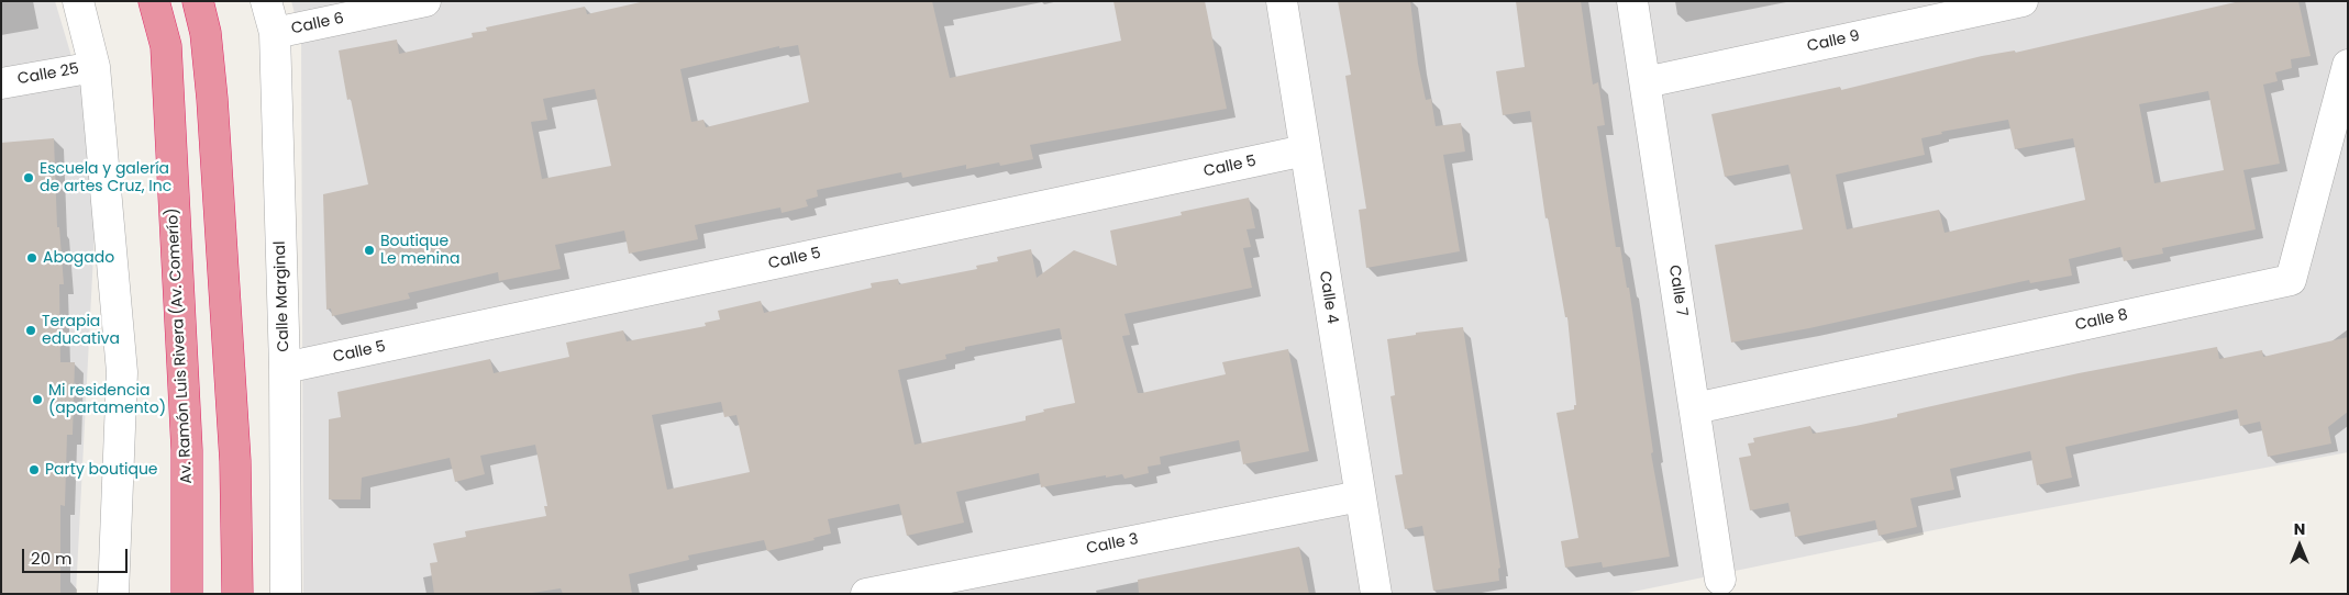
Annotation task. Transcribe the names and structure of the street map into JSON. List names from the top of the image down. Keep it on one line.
{"streets":{"highway":["Av. Ramón Luis Rivera (Av. Comerío)"],"street":["Calle 6","Calle 9","Calle 25","Calle 5","Calle 7","Calle Marginal","Calle 4","Calle 8","Calle 3"]},"crossings":[["Calle 6","Calle Marginal"],["Calle 9","Calle 7"],["Calle 5","Calle Marginal"],["Calle 5","Calle 4"],["Calle 7","Calle 8"],["Calle 4","Calle 3"]],"places":["Escuela y galería de artes Cruz, Inc","Boutique Le menina","Abogado","Terapia educativa","Mi residencia (apartamento)","Party boutique"],"scale_bar":"20 m","north":"top"}
